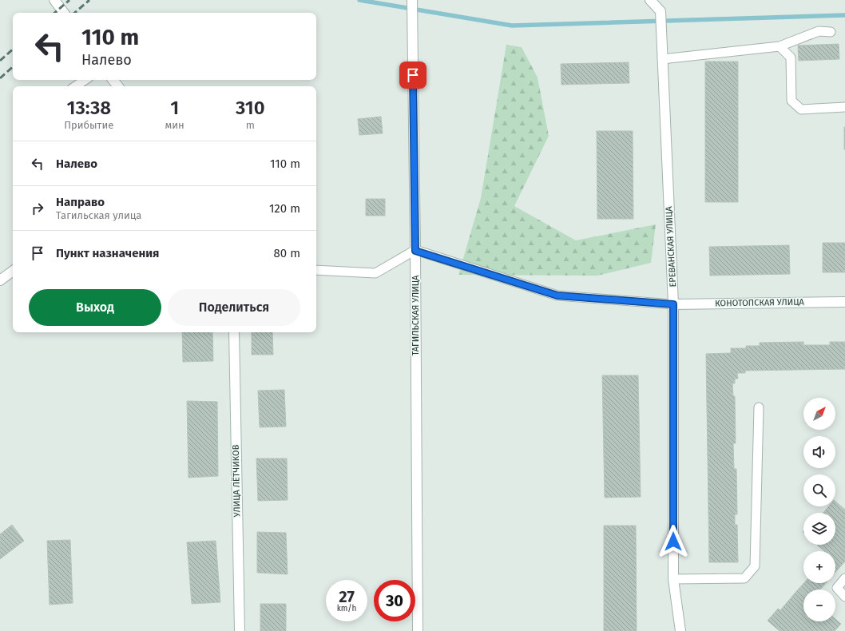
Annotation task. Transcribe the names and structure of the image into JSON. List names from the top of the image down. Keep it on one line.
{"streets":{"street":["ЕРЕВАНСКАЯ УЛИЦА","КОНОТОПСКАЯ УЛИЦА","ТАГИЛЬСКАЯ УЛИЦА","УЛИЦА ЛЁТЧИКОВ"]},"crossings":[["ЕРЕВАНСКАЯ УЛИЦА","КОНОТОПСКАЯ УЛИЦА"]],"north":"top right","page":{"turn":["110 m","Налево"],"eta":["13:38","Прибытие","1","мин","310","m"],"list":[{"name":"Налево","value":"110 m"},{"name":"Направо","note":"Тагильская улица","value":"120 m"},{"name":"Пункт назначения","value":"80 m"}],"buttons":["Выход","Поделиться"],"map_buttons":["+","−"],"speed":"27 km/h","limit":"30"}}
